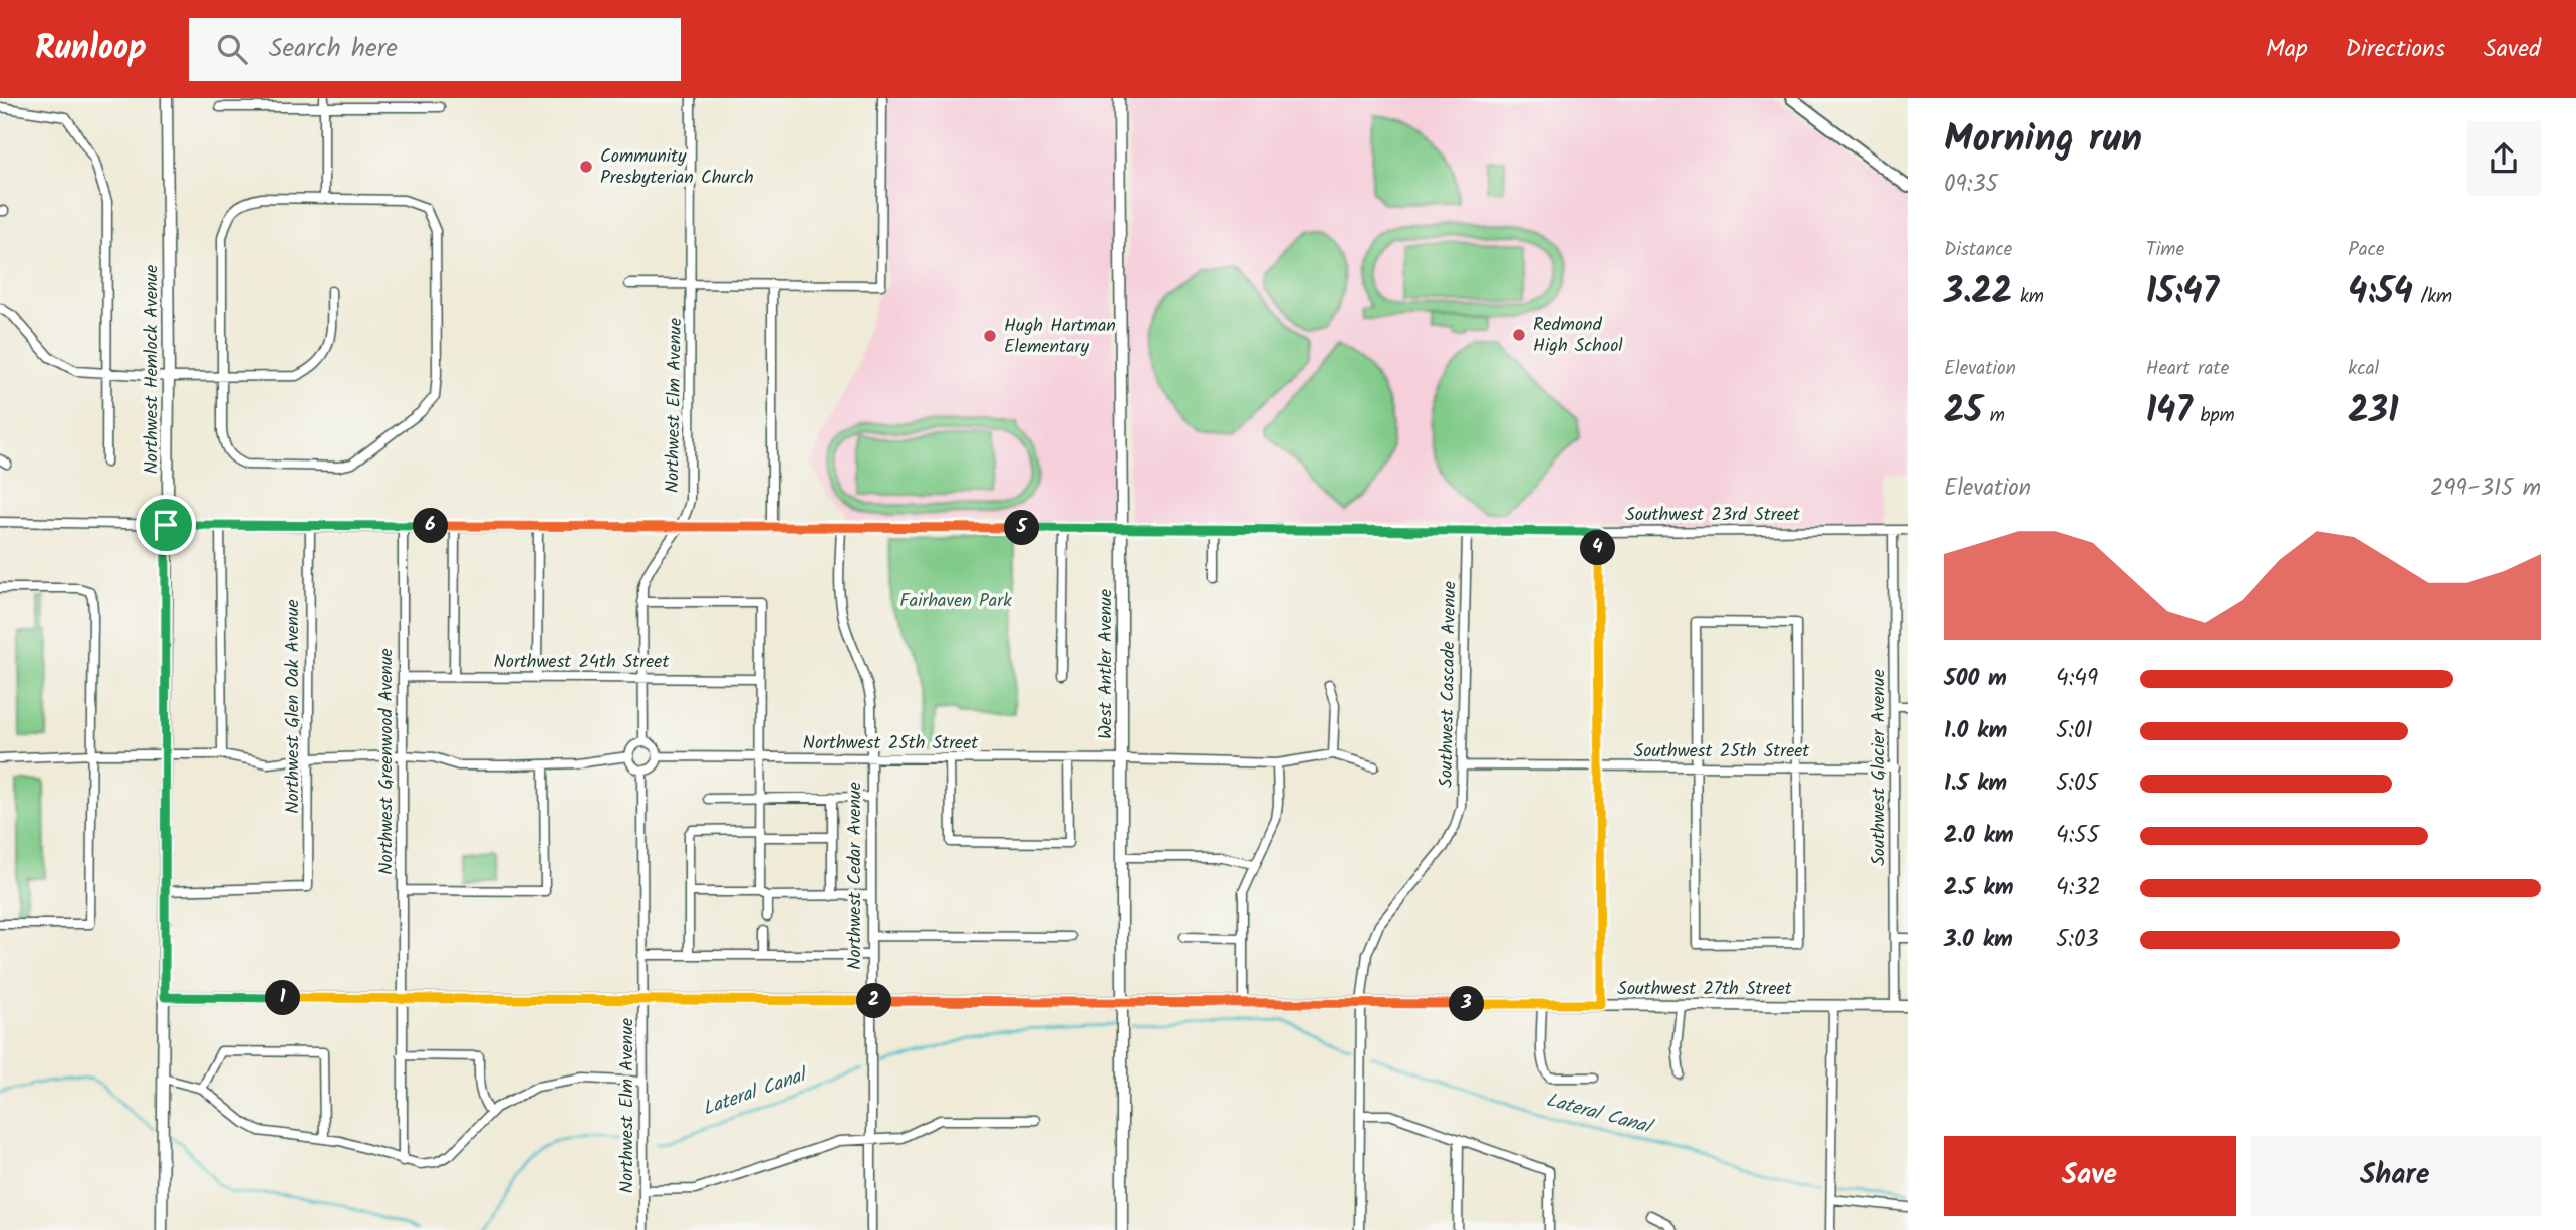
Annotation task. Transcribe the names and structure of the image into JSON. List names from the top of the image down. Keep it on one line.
{"streets":{"street":["Northwest Hemlock Avenue","Northwest Elm Avenue","Southwest 23rd Street","Northwest 24th Street","West Antler Avenue","Southwest Cascade Avenue","Northwest Glen Oak Avenue","Northwest 25th Street","Southwest 25th Street","Northwest Greenwood Avenue","Southwest Glacier Avenue","Northwest Cedar Avenue","Southwest 27th Street"]},"crossings":[["Northwest Hemlock Avenue","Southwest 23rd Street"],["Northwest Hemlock Avenue","Northwest Glen Oak Avenue"],["Northwest Hemlock Avenue","Southwest 27th Street"],["Northwest Elm Avenue","Southwest 23rd Street"],["Northwest Elm Avenue","Northwest 24th Street"],["Northwest Elm Avenue","Northwest 25th Street"],["Northwest Elm Avenue","Southwest 27th Street"],["Southwest 23rd Street","West Antler Avenue"],["Southwest 23rd Street","Southwest Cascade Avenue"],["Southwest 23rd Street","Northwest Glen Oak Avenue"],["Southwest 23rd Street","Northwest Greenwood Avenue"],["Southwest 23rd Street","Southwest Glacier Avenue"],["Southwest 23rd Street","Northwest Cedar Avenue"],["Northwest 24th Street","Northwest Greenwood Avenue"],["West Antler Avenue","Northwest 25th Street"],["West Antler Avenue","Southwest 27th Street"],["Southwest Cascade Avenue","Southwest 25th Street"],["Southwest Cascade Avenue","Southwest 27th Street"],["Northwest 25th Street","Northwest Cedar Avenue"],["Southwest 25th Street","Southwest Glacier Avenue"],["Northwest Greenwood Avenue","Southwest 27th Street"],["Southwest Glacier Avenue","Southwest 27th Street"],["Northwest Cedar Avenue","Southwest 27th Street"]],"water":["Lateral Canal"],"parks":["Fairhaven Park"],"places":["Community Presbyterian Church","Redmond High School","Hugh Hartman Elementary"],"page":{"header":"Runloop","search":"Search here","nav":["Map","Directions","Saved"],"heading":["Morning run","09:35"],"stats":[["Distance","3.22 km"],["Time","15:47"],["Pace","4:54 /km"],["Elevation","25 m"],["Heart rate","147 bpm"],["kcal","231"]],"chart":["Elevation","299–315 m"],"pins":["6","5","4","1","2","3"],"list":[{"name":"500 m","note":"4:49"},{"name":"1.0 km","note":"5:01"},{"name":"1.5 km","note":"5:05"},{"name":"2.0 km","note":"4:55"},{"name":"2.5 km","note":"4:32"},{"name":"3.0 km","note":"5:03"}],"buttons":["Save","Share"]}}
